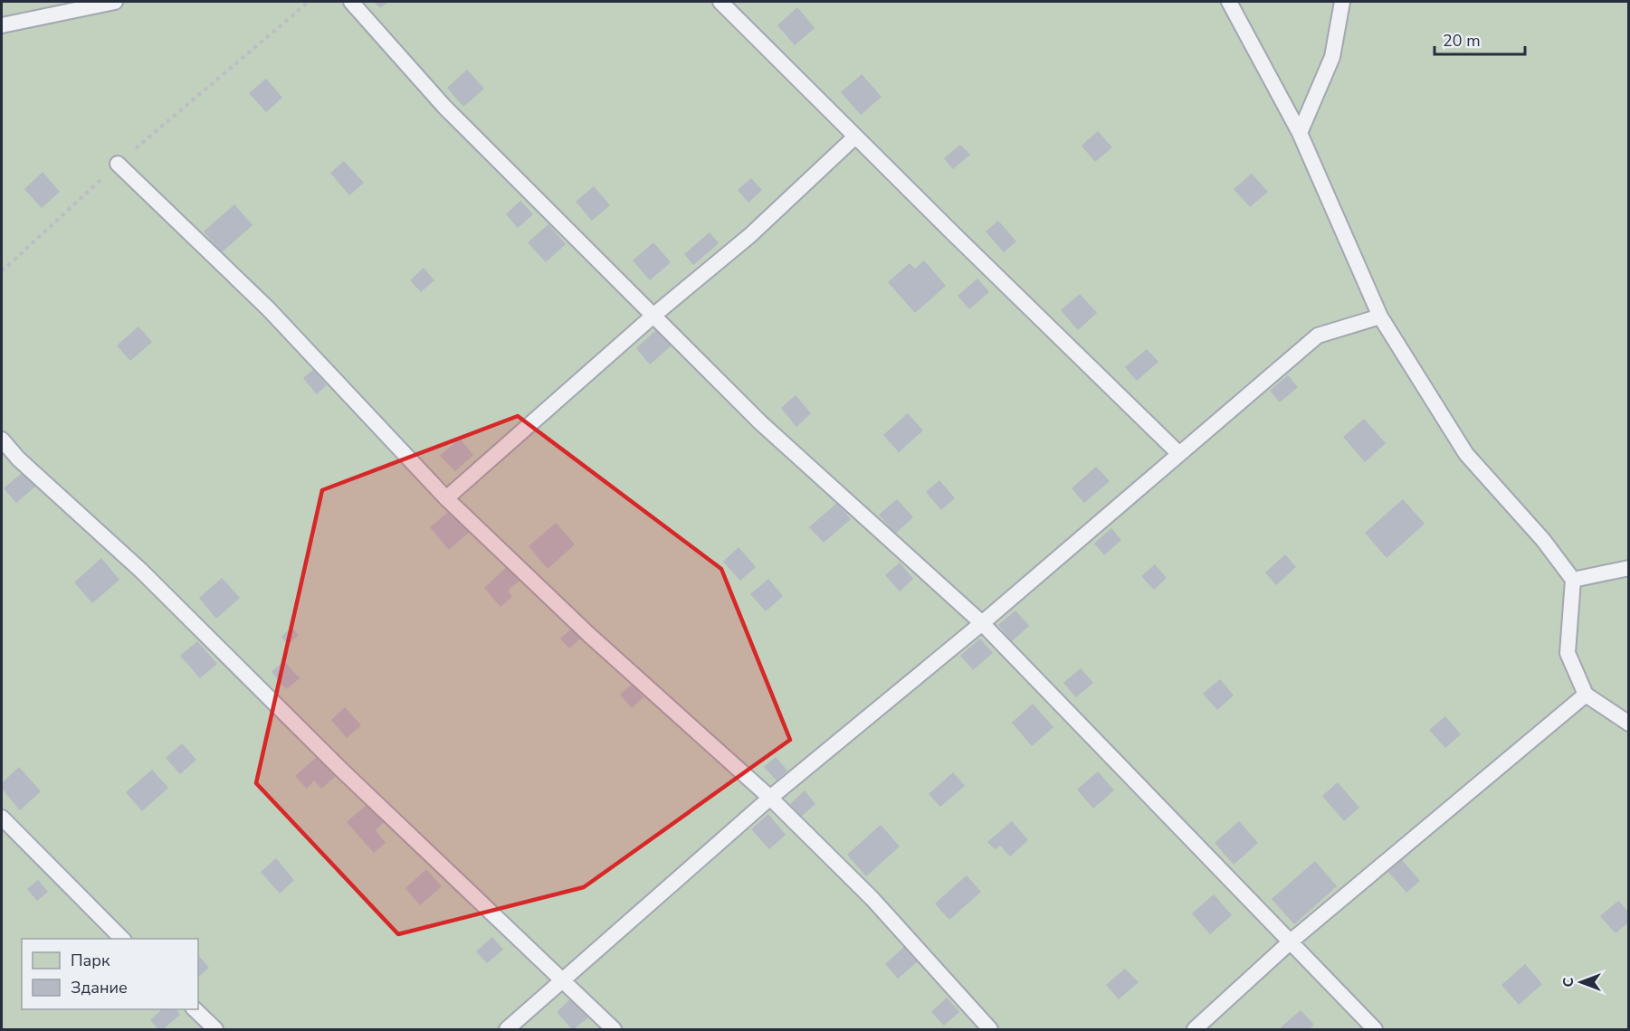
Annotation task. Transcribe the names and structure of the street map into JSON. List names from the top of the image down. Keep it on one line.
{"legend":["Парк","Здание"],"scale_bar":"20 m","north":"left"}
